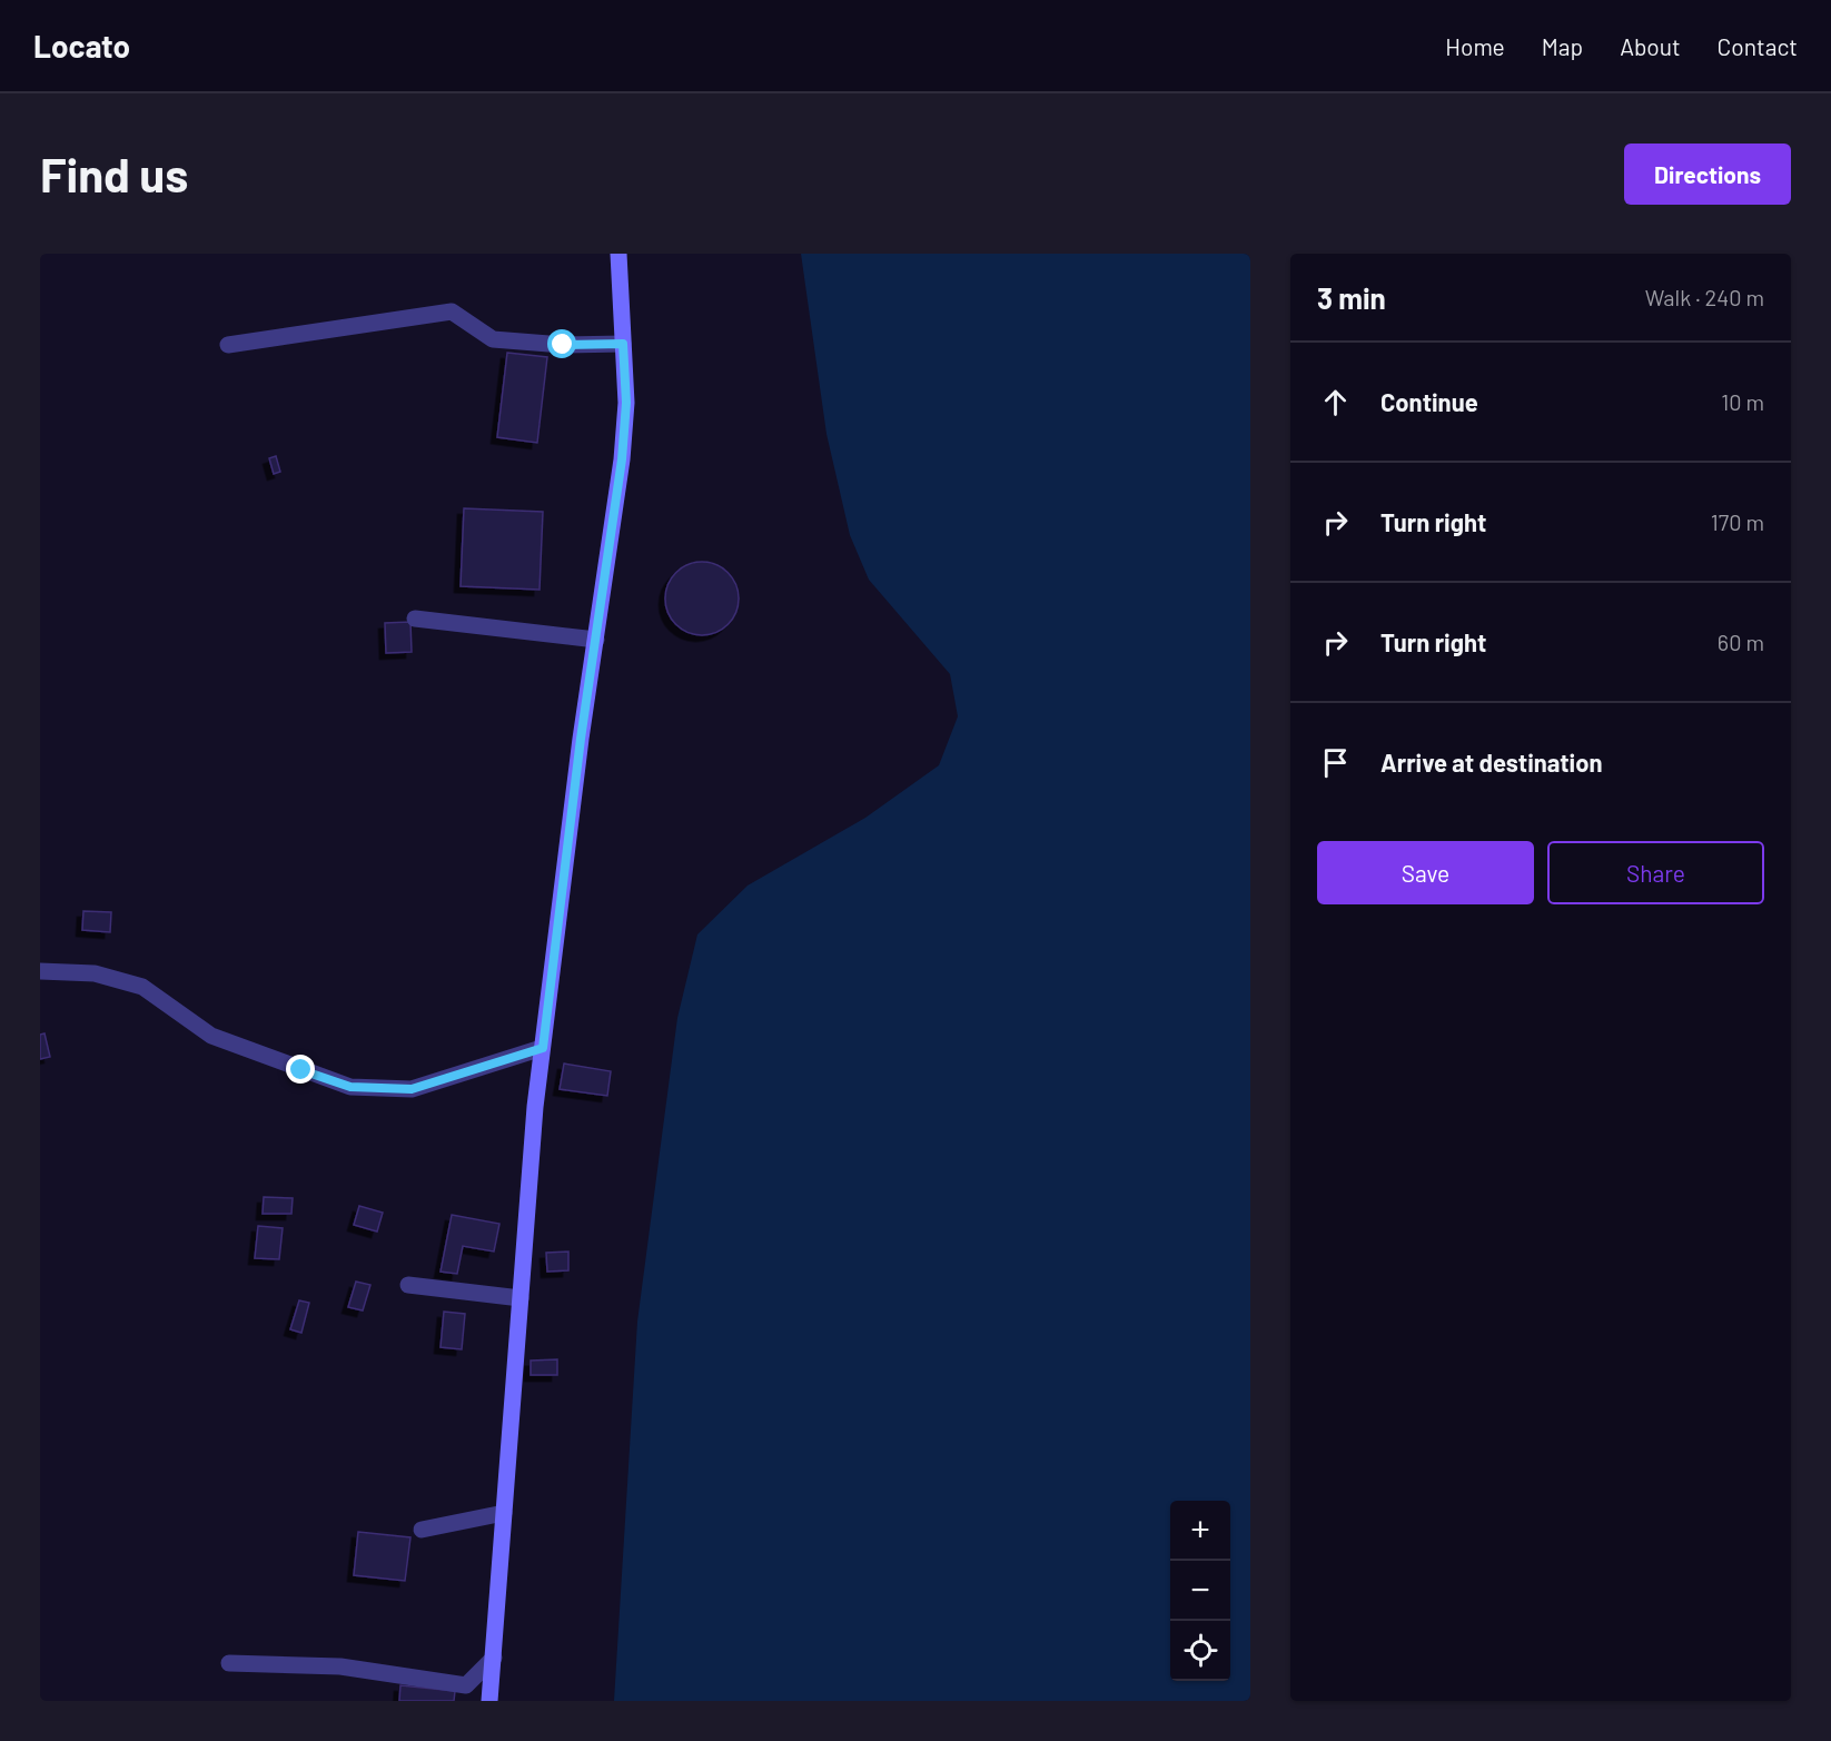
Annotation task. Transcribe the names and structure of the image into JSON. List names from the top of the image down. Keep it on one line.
{"page":{"header":"Locato","nav":["Home","Map","About","Contact"],"buttons":["Directions",["Save","Share"]],"title":"Find us","heading":["3 min","Walk · 240 m"],"list":[["Continue","10 m"],["Turn right","170 m"],["Turn right","60 m"],"Arrive at destination"],"map_buttons":["+","−"]}}
